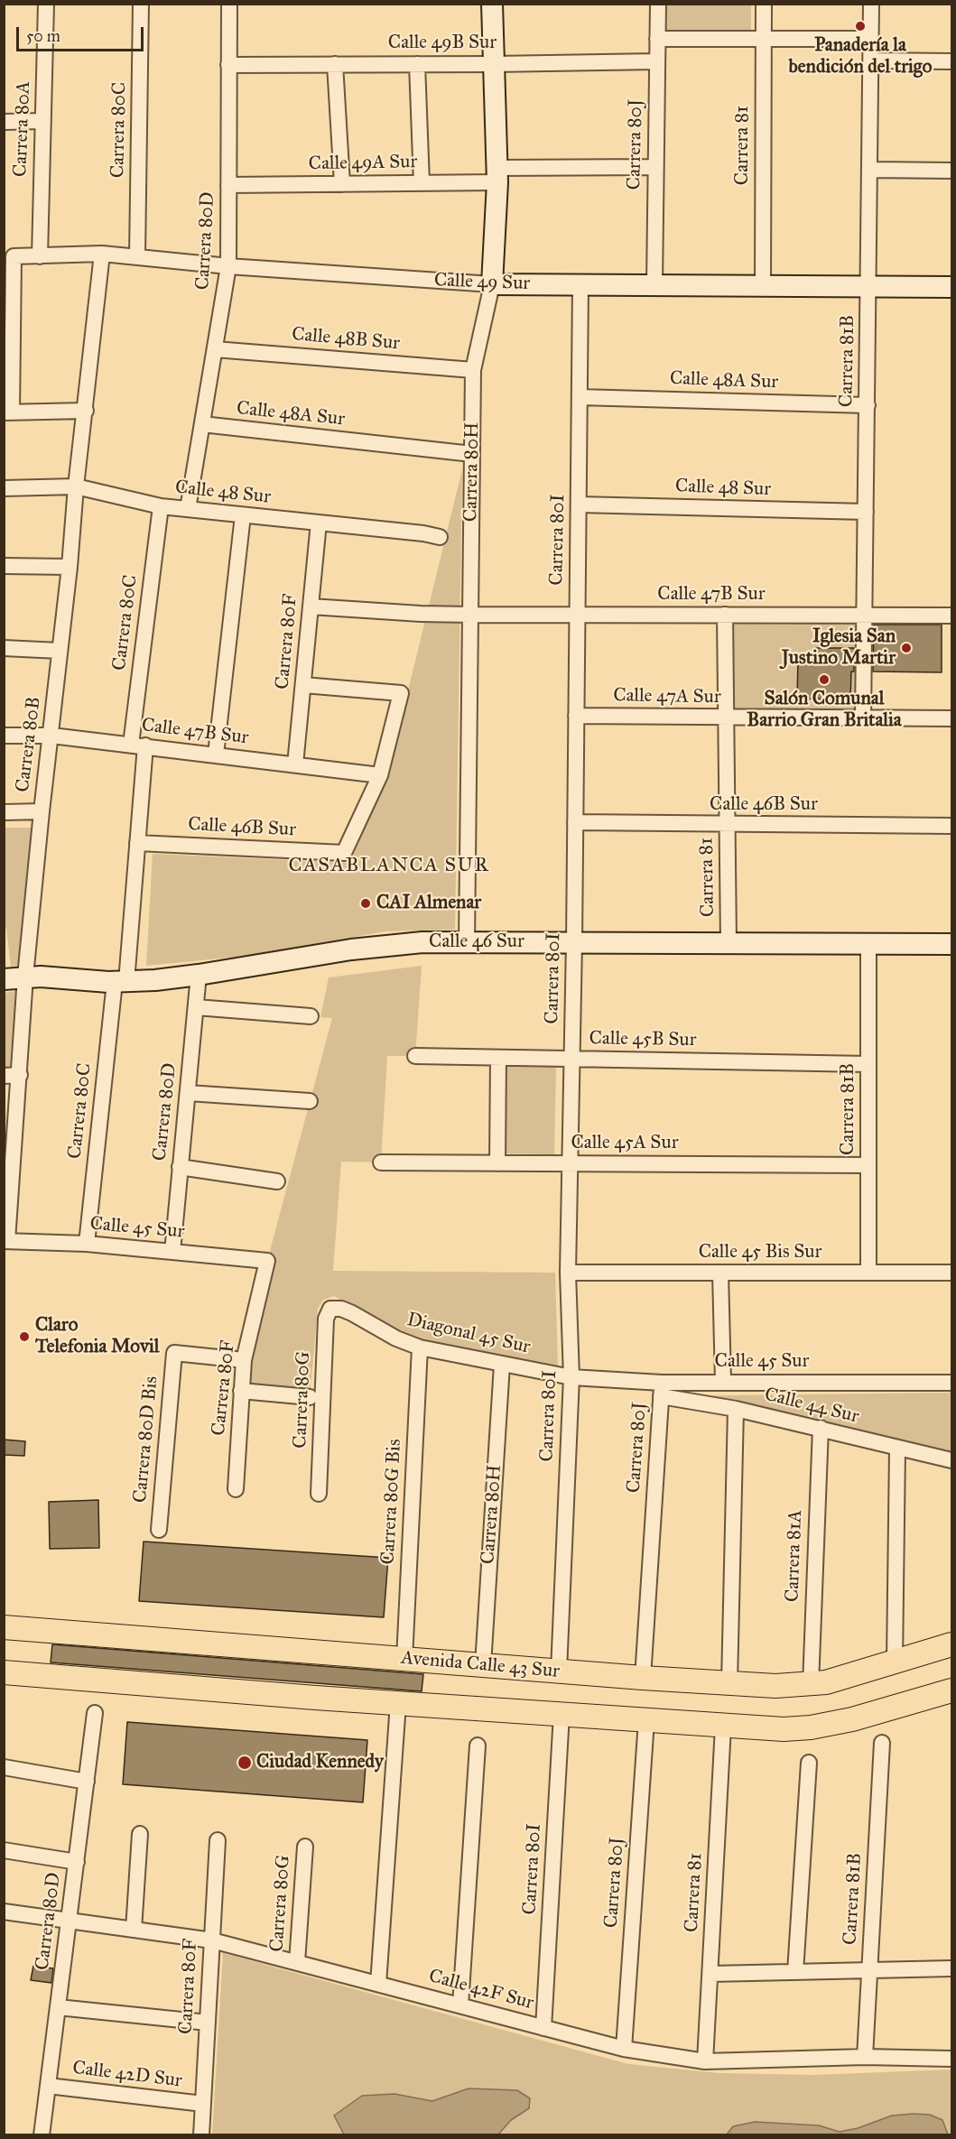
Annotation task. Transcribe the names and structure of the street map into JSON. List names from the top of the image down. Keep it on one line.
{"streets":{"main road":["Avenida Calle 43 Sur"],"street":["Calle 49B Sur","Carrera 80A","Carrera 80C","Carrera 80J","Carrera 81","Calle 49A Sur","Carrera 80D","Calle 49 Sur","Calle 48B Sur","Carrera 81B","Calle 48A Sur","Carrera 80H","Calle 48 Sur","Carrera 80I","Calle 47B Sur","Carrera 80F","Calle 47A Sur","Carrera 80B","Calle 46B Sur","Calle 46 Sur","Calle 45B Sur","Calle 45A Sur","Calle 45 Sur","Calle 45 Bis Sur","Diagonal 45 Sur","Carrera 80G","Calle 44 Sur","Carrera 80D Bis","Carrera 80G Bis","Carrera 81A","Calle 42F Sur","Calle 42D Sur"]},"crossings":[["Calle 49B Sur","Carrera 80J"],["Calle 49B Sur","Carrera 80D"],["Calle 49B Sur","Carrera 80H"],["Carrera 80A","Calle 49 Sur"],["Carrera 80C","Calle 49 Sur"],["Carrera 80C","Calle 48 Sur"],["Carrera 80C","Calle 47B Sur"],["Carrera 80C","Calle 46B Sur"],["Carrera 80C","Calle 46 Sur"],["Carrera 80C","Calle 45 Sur"],["Carrera 80J","Calle 49A Sur"],["Carrera 80J","Calle 49 Sur"],["Carrera 80J","Calle 45 Sur"],["Carrera 80J","Calle 44 Sur"],["Carrera 80J","Avenida Calle 43 Sur"],["Carrera 80J","Calle 42F Sur"],["Carrera 81","Calle 49 Sur"],["Carrera 81","Calle 47B Sur"],["Carrera 81","Calle 47A Sur"],["Carrera 81","Calle 46B Sur"],["Carrera 81","Calle 46 Sur"],["Carrera 81","Calle 42F Sur"],["Calle 49A Sur","Carrera 80D"],["Calle 49A Sur","Carrera 80H"],["Carrera 80D","Calle 49 Sur"],["Carrera 80D","Calle 48B Sur"],["Carrera 80D","Calle 48A Sur"],["Carrera 80D","Calle 48 Sur"],["Carrera 80D","Calle 46 Sur"],["Carrera 80D","Calle 45 Sur"],["Carrera 80D","Calle 42F Sur"],["Carrera 80D","Calle 42D Sur"],["Calle 49 Sur","Carrera 81B"],["Calle 49 Sur","Carrera 80H"],["Calle 49 Sur","Carrera 80I"],["Calle 49 Sur","Carrera 80B"],["Calle 48B Sur","Carrera 80H"],["Carrera 81B","Calle 48A Sur"],["Carrera 81B","Calle 48 Sur"],["Carrera 81B","Calle 47B Sur"],["Carrera 81B","Calle 47A Sur"],["Carrera 81B","Calle 46 Sur"],["Carrera 81B","Calle 45B Sur"],["Carrera 81B","Calle 45A Sur"],["Carrera 81B","Calle 45 Bis Sur"],["Carrera 81B","Calle 42F Sur"],["Calle 48A Sur","Carrera 80H"],["Calle 48A Sur","Carrera 80I"],["Carrera 80H","Calle 47B Sur"],["Carrera 80H","Calle 46 Sur"],["Carrera 80H","Diagonal 45 Sur"],["Carrera 80H","Avenida Calle 43 Sur"],["Calle 48 Sur","Carrera 80I"],["Calle 48 Sur","Carrera 80F"],["Calle 48 Sur","Carrera 80B"],["Carrera 80I","Calle 47B Sur"],["Carrera 80I","Calle 47A Sur"],["Carrera 80I","Calle 46B Sur"],["Carrera 80I","Calle 46 Sur"],["Carrera 80I","Calle 45B Sur"],["Carrera 80I","Calle 45A Sur"],["Carrera 80I","Calle 45 Sur"],["Carrera 80I","Calle 45 Bis Sur"],["Carrera 80I","Diagonal 45 Sur"],["Carrera 80I","Avenida Calle 43 Sur"],["Carrera 80I","Calle 42F Sur"],["Calle 47B Sur","Carrera 80F"],["Calle 47B Sur","Carrera 80B"],["Calle 47B Sur","Calle 46B Sur"],["Carrera 80F","Calle 45 Sur"],["Carrera 80F","Carrera 80D Bis"],["Carrera 80F","Calle 42F Sur"],["Carrera 80F","Calle 42D Sur"],["Carrera 80B","Calle 46 Sur"],["Carrera 80B","Calle 45 Sur"],["Calle 45 Sur","Diagonal 45 Sur"],["Calle 45 Sur","Calle 44 Sur"],["Diagonal 45 Sur","Carrera 80G"],["Diagonal 45 Sur","Carrera 80G Bis"],["Carrera 80G","Calle 42F Sur"],["Calle 44 Sur","Carrera 81A"],["Carrera 80G Bis","Avenida Calle 43 Sur"],["Carrera 81A","Avenida Calle 43 Sur"]],"districts":["CASABLANCA SUR"],"places":["Panadería la bendición del trigo","Iglesia San Justino Martir","Salón Comunal Barrio Gran Britalia","CAI Almenar","Claro Telefonia Movil","Ciudad Kennedy"],"scale_bar":"50 m"}
